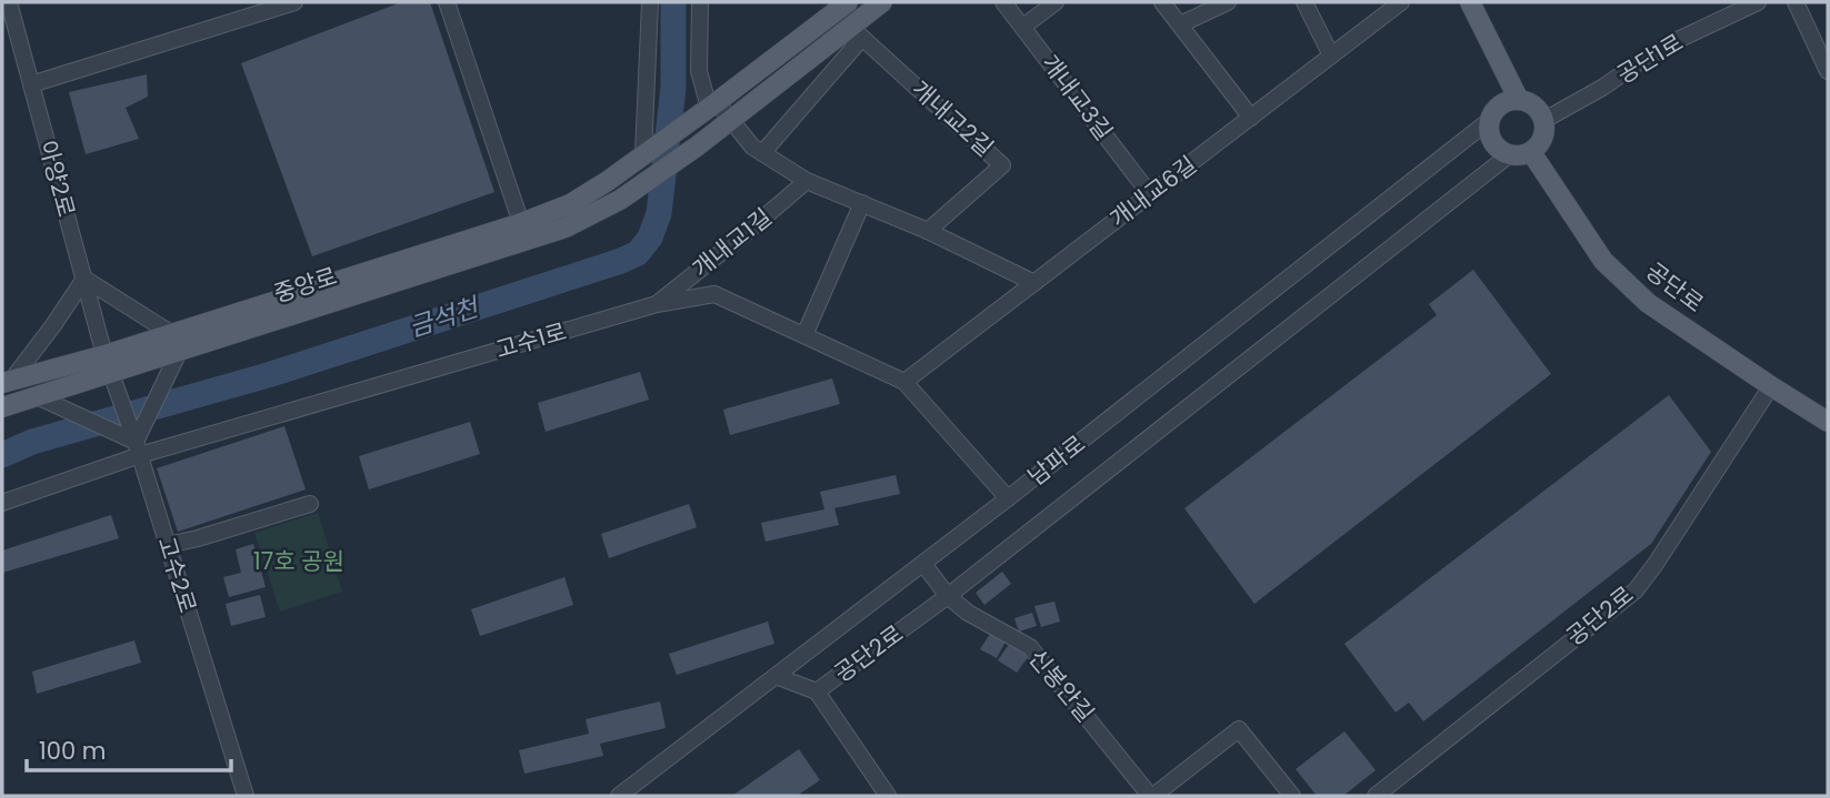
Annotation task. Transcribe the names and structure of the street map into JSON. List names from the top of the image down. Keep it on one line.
{"streets":{"main road":["중앙로","공단로"],"street":["공단1로","개내교3길","개내교2길","아양2로","개내교6길","개내교1길","고수1로","남파로","고수2로","공단2로","신봉안길"]},"crossings":[["공단1로","공단로"],["공단1로","남파로"],["공단1로","공단2로"],["개내교3길","개내교6길"],["아양2로","중앙로"],["아양2로","고수2로"],["개내교6길","고수1로"],["개내교1길","고수1로"],["중앙로","고수2로"],["공단로","남파로"],["공단로","공단2로"],["고수1로","남파로"],["고수1로","고수2로"],["남파로","공단2로"],["남파로","신봉안길"],["공단2로","신봉안길"]],"water":["금석천"],"parks":["17호 공원"],"scale_bar":"100 m"}
